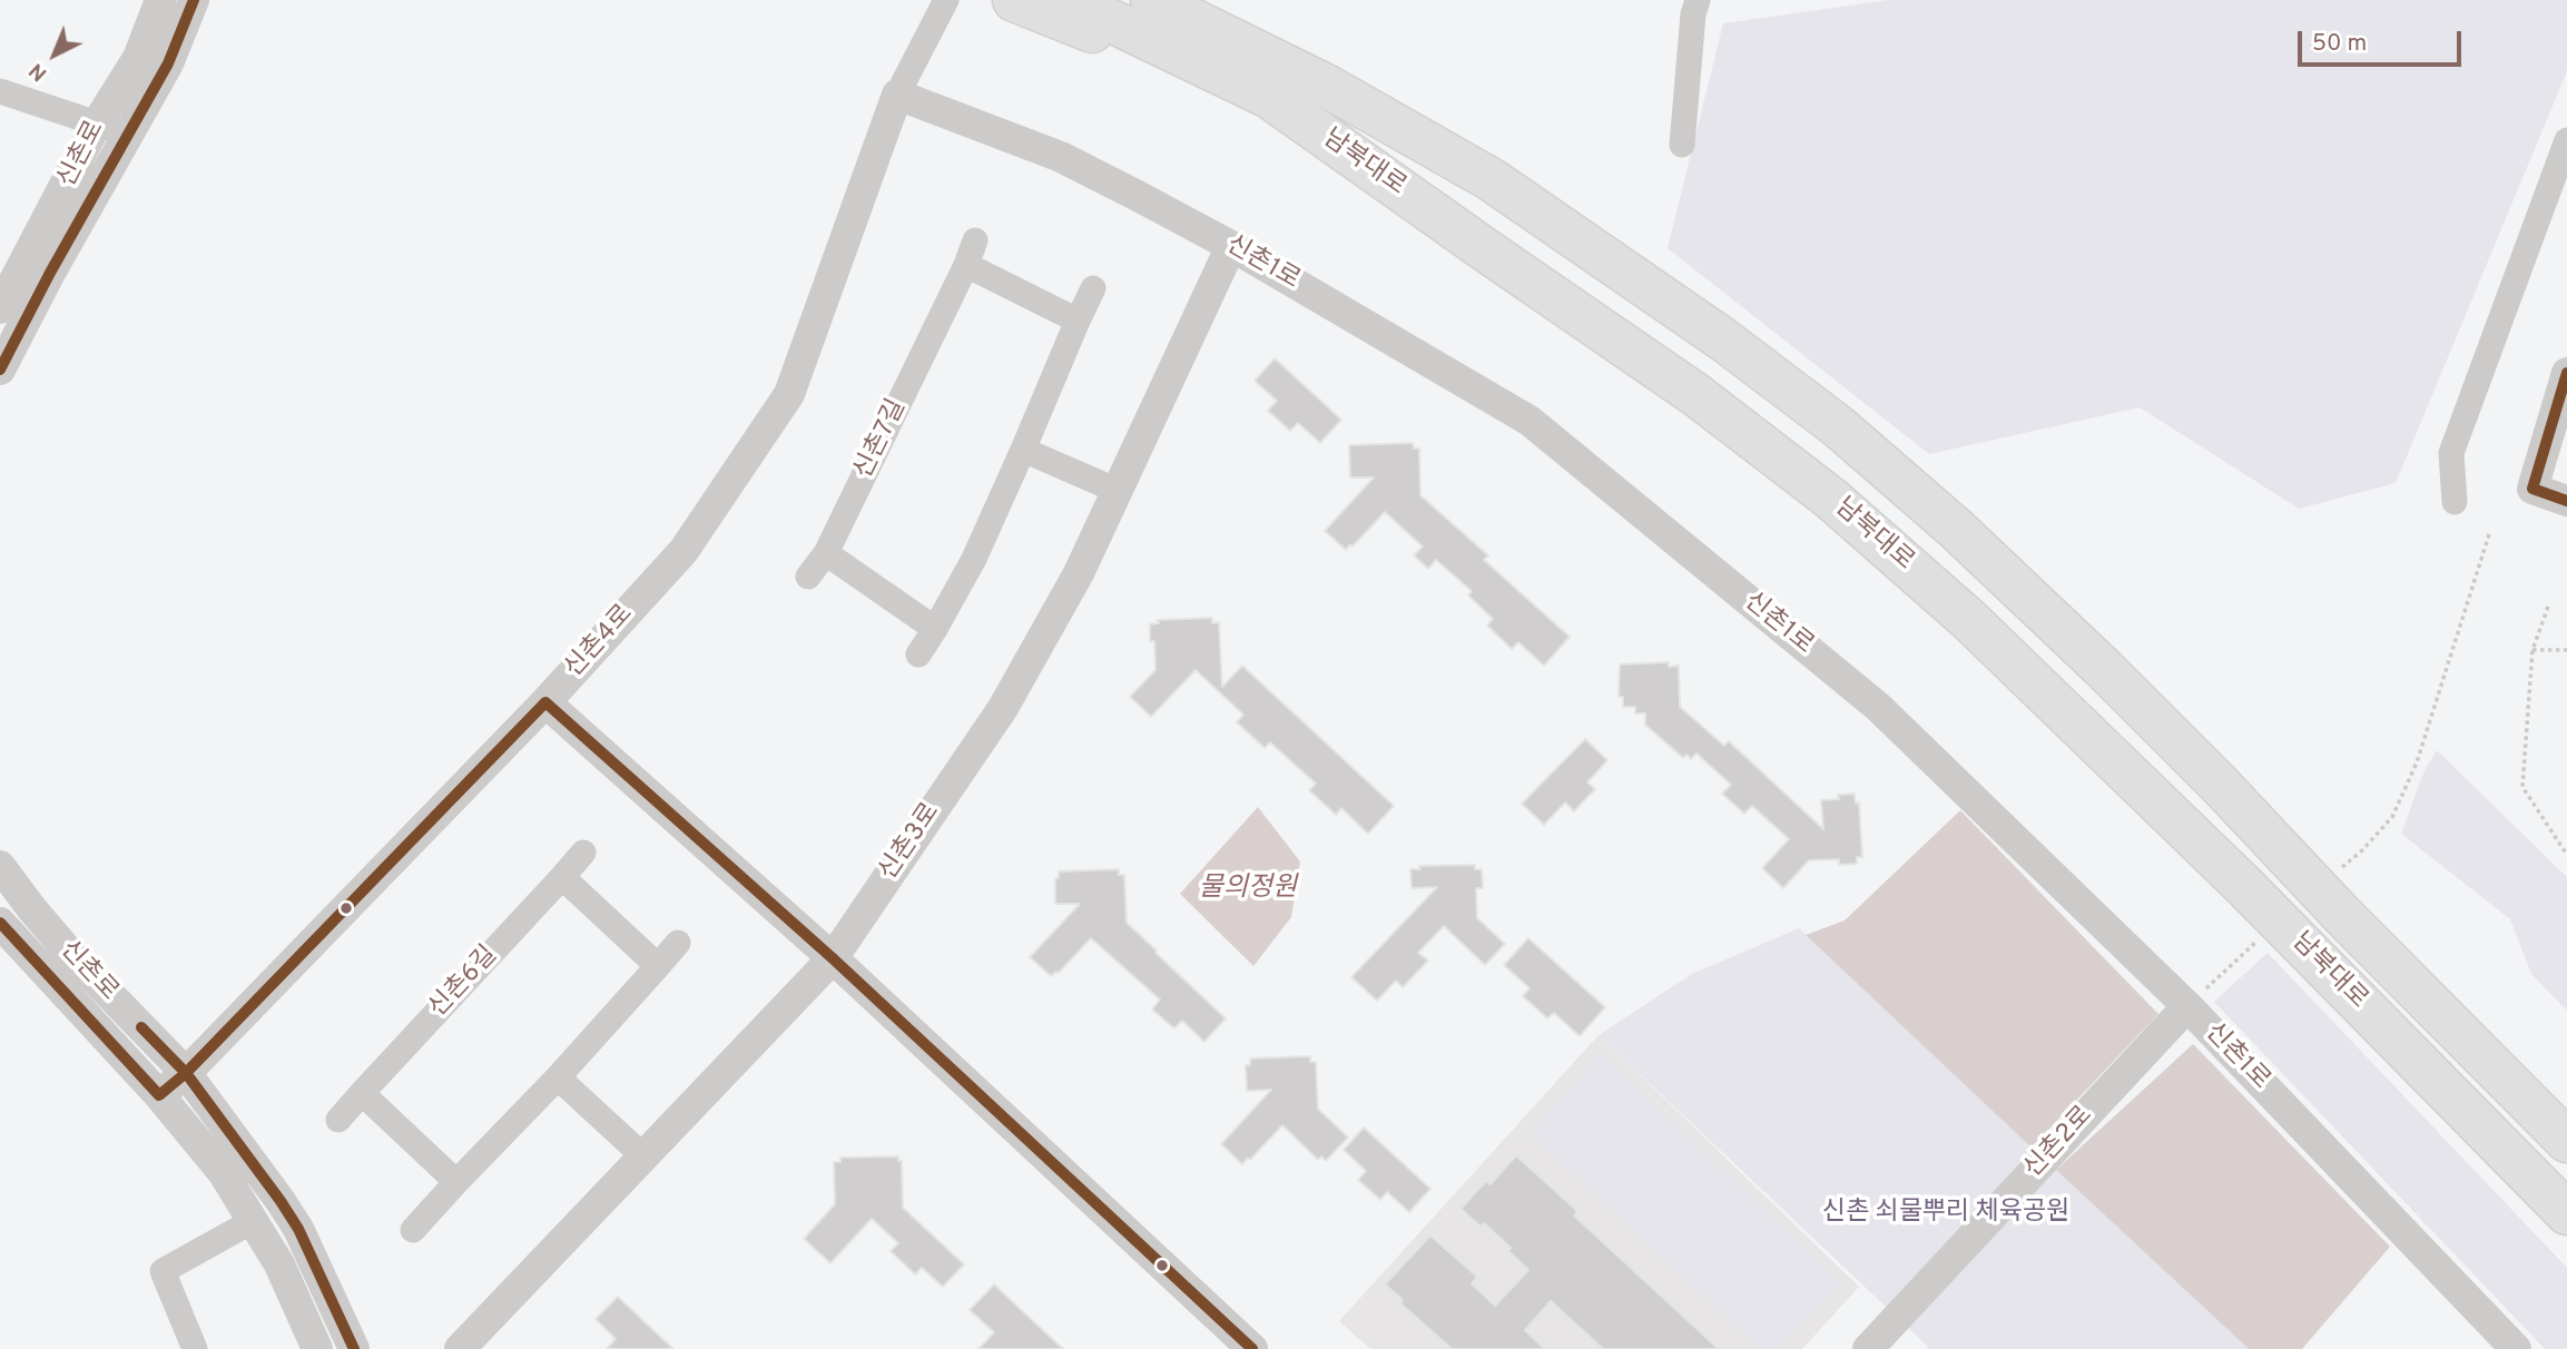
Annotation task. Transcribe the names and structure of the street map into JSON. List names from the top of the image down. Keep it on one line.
{"streets":{"highway":["남북대로"],"street":["신촌로","신촌1로","신촌7길","신촌4로","신촌3로","신촌6길","신촌2로"]},"crossings":[["신촌로","신촌4로"],["신촌1로","신촌4로"],["신촌1로","신촌3로"],["신촌1로","신촌2로"]],"water":["물의정원"],"parks":["신촌 쇠물뿌리 체육공원"],"scale_bar":"50 m","north":"bottom left"}
